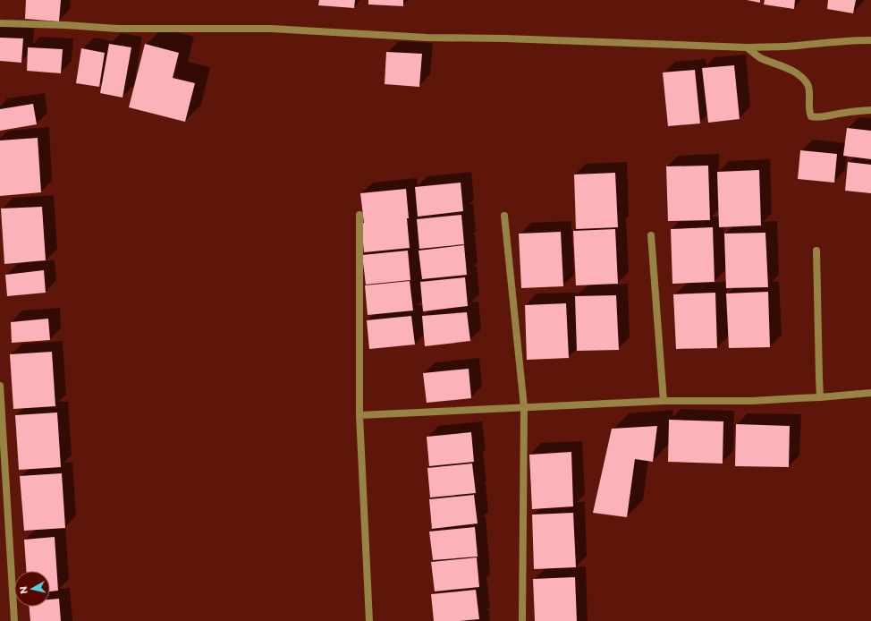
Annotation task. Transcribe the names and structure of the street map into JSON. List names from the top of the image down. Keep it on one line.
{"north":"left"}
